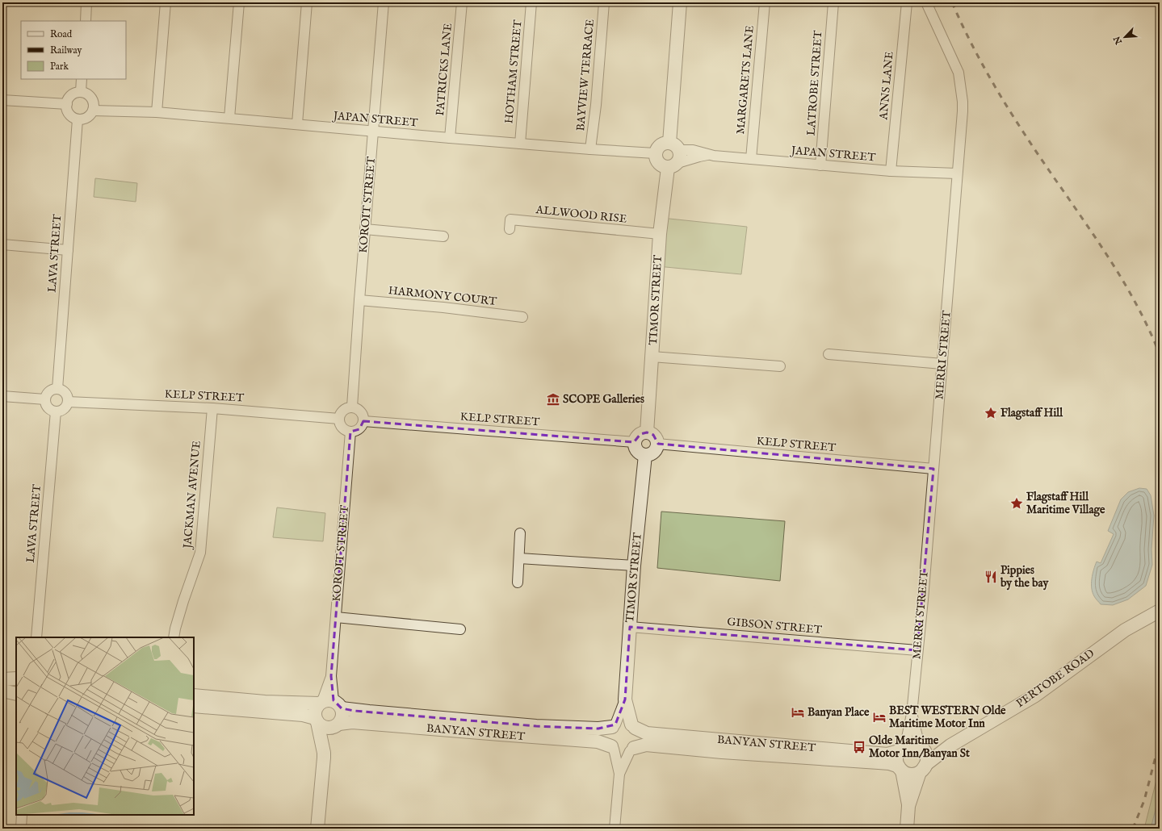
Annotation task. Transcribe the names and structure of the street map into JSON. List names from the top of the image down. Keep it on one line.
{"streets":{"street":["PATRICKS LANE","HOTHAM STREET","BAYVIEW TERRACE","MARGARETS LANE","LATROBE STREET","ANNS LANE","JAPAN STREET","KOROIT STREET","ALLWOOD RISE","LAVA STREET","HARMONY COURT","TIMOR STREET","MERRI STREET","KELP STREET","JACKMAN AVENUE","GIBSON STREET","PERTOBE ROAD","BANYAN STREET"]},"crossings":[["PATRICKS LANE","JAPAN STREET"],["HOTHAM STREET","JAPAN STREET"],["BAYVIEW TERRACE","JAPAN STREET"],["MARGARETS LANE","JAPAN STREET"],["LATROBE STREET","JAPAN STREET"],["ANNS LANE","JAPAN STREET"],["JAPAN STREET","KOROIT STREET"],["JAPAN STREET","LAVA STREET"],["JAPAN STREET","TIMOR STREET"],["JAPAN STREET","MERRI STREET"],["KOROIT STREET","HARMONY COURT"],["KOROIT STREET","KELP STREET"],["KOROIT STREET","BANYAN STREET"],["ALLWOOD RISE","TIMOR STREET"],["LAVA STREET","KELP STREET"],["TIMOR STREET","KELP STREET"],["TIMOR STREET","GIBSON STREET"],["TIMOR STREET","BANYAN STREET"],["MERRI STREET","KELP STREET"],["MERRI STREET","GIBSON STREET"],["MERRI STREET","PERTOBE ROAD"],["MERRI STREET","BANYAN STREET"],["KELP STREET","JACKMAN AVENUE"],["PERTOBE ROAD","BANYAN STREET"]],"places":{"museum":["SCOPE Galleries"],"place":["Flagstaff Hill","Flagstaff Hill Maritime Village"],"restaurant":["Pippies by the bay"],"hotel":["Banyan Place","BEST WESTERN Olde Maritime Motor Inn"],"bus stop":["Olde Maritime Motor Inn/Banyan St"]},"legend":["Road","Railway","Park"],"north":"bottom left"}
